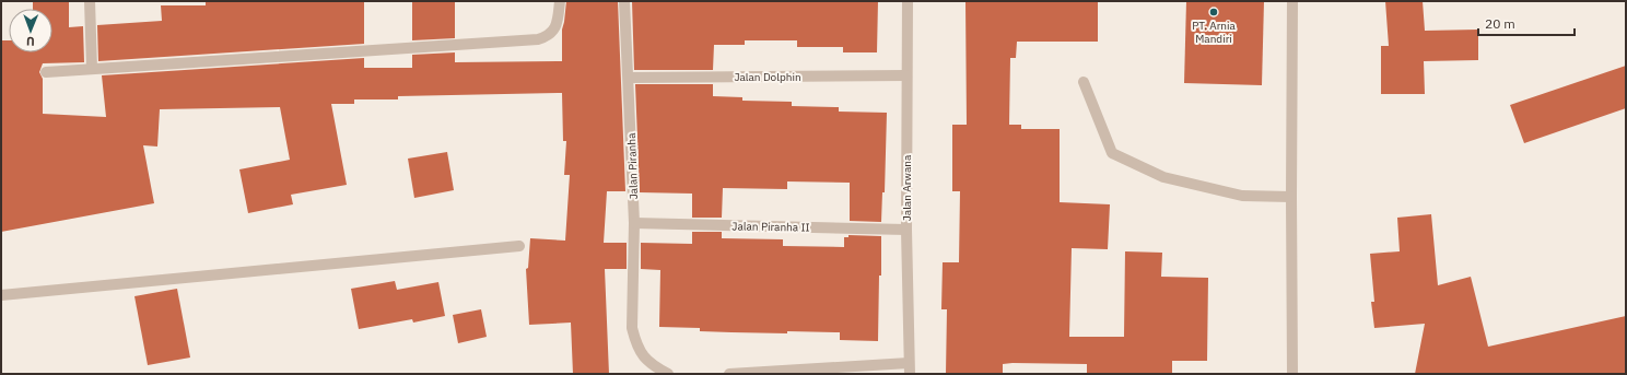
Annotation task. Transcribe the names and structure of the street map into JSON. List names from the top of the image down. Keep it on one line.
{"streets":{"street":["Jalan Dolphin","Jalan Piranha","Jalan Arwana","Jalan Piranha II"]},"crossings":[["Jalan Dolphin","Jalan Piranha"],["Jalan Dolphin","Jalan Arwana"],["Jalan Piranha","Jalan Piranha II"],["Jalan Arwana","Jalan Piranha II"]],"places":["PT. Arnia Mandiri"],"scale_bar":"20 m","north":"bottom"}
